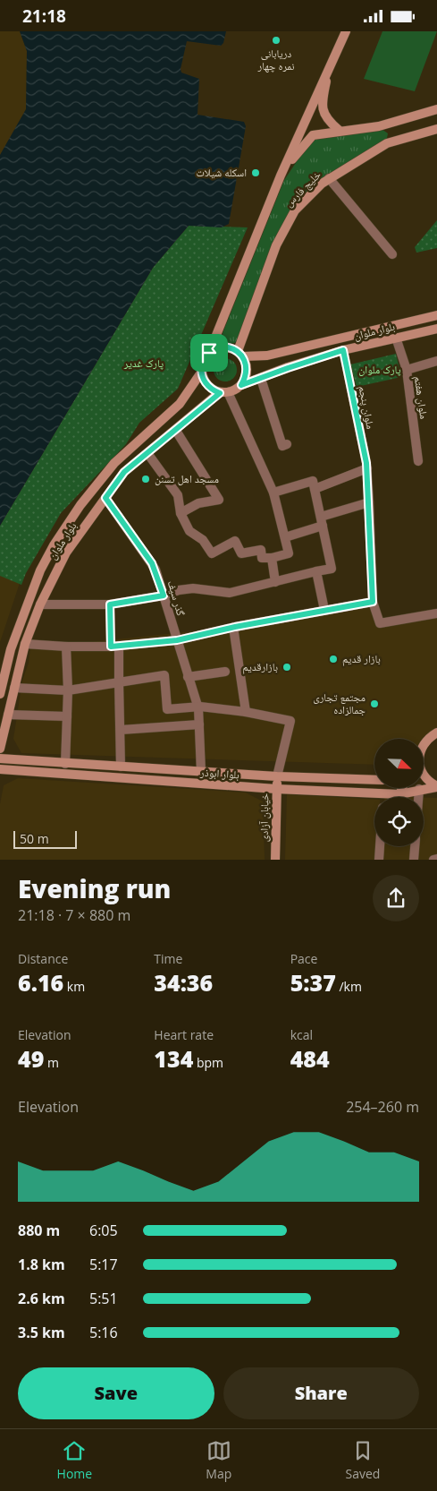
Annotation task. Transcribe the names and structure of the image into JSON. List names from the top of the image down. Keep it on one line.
{"streets":{"main road":["خلیج فارس","بلوار ملوان","بلوار ابوذر","خیابان آزادی"],"street":["ملوان هفتم","ملوان پنجم","گذر سیف"]},"crossings":[["خلیج فارس","بلوار ملوان"],["بلوار ملوان","ملوان هفتم"],["بلوار ملوان","ملوان پنجم"],["بلوار ملوان","گذر سیف"],["گذر سیف","بلوار ابوذر"],["بلوار ابوذر","خیابان آزادی"]],"parks":["پارک غدیر","پارک ملوان"],"places":["دریابانی نمره چهار","اسکله شیلات","مسجد اهل تسنن","بازار قدیم","بازارقدیم","مجتمع تجاری جمالزاده"],"scale_bar":"50 m","north":"bottom right","page":{"status":"21:18","scale":"50 m","heading":["Evening run","21:18 · 7 × 880 m"],"stats":[["Distance","6.16 km"],["Time","34:36"],["Pace","5:37 /km"],["Elevation","49 m"],["Heart rate","134 bpm"],["kcal","484"]],"chart":["Elevation","254–260 m"],"list":[{"name":"880 m","note":"6:05"},{"name":"1.8 km","note":"5:17"},{"name":"2.6 km","note":"5:51"},{"name":"3.5 km","note":"5:16"}],"buttons":["Save","Share"],"tabs":["Home","Map","Saved"]}}
